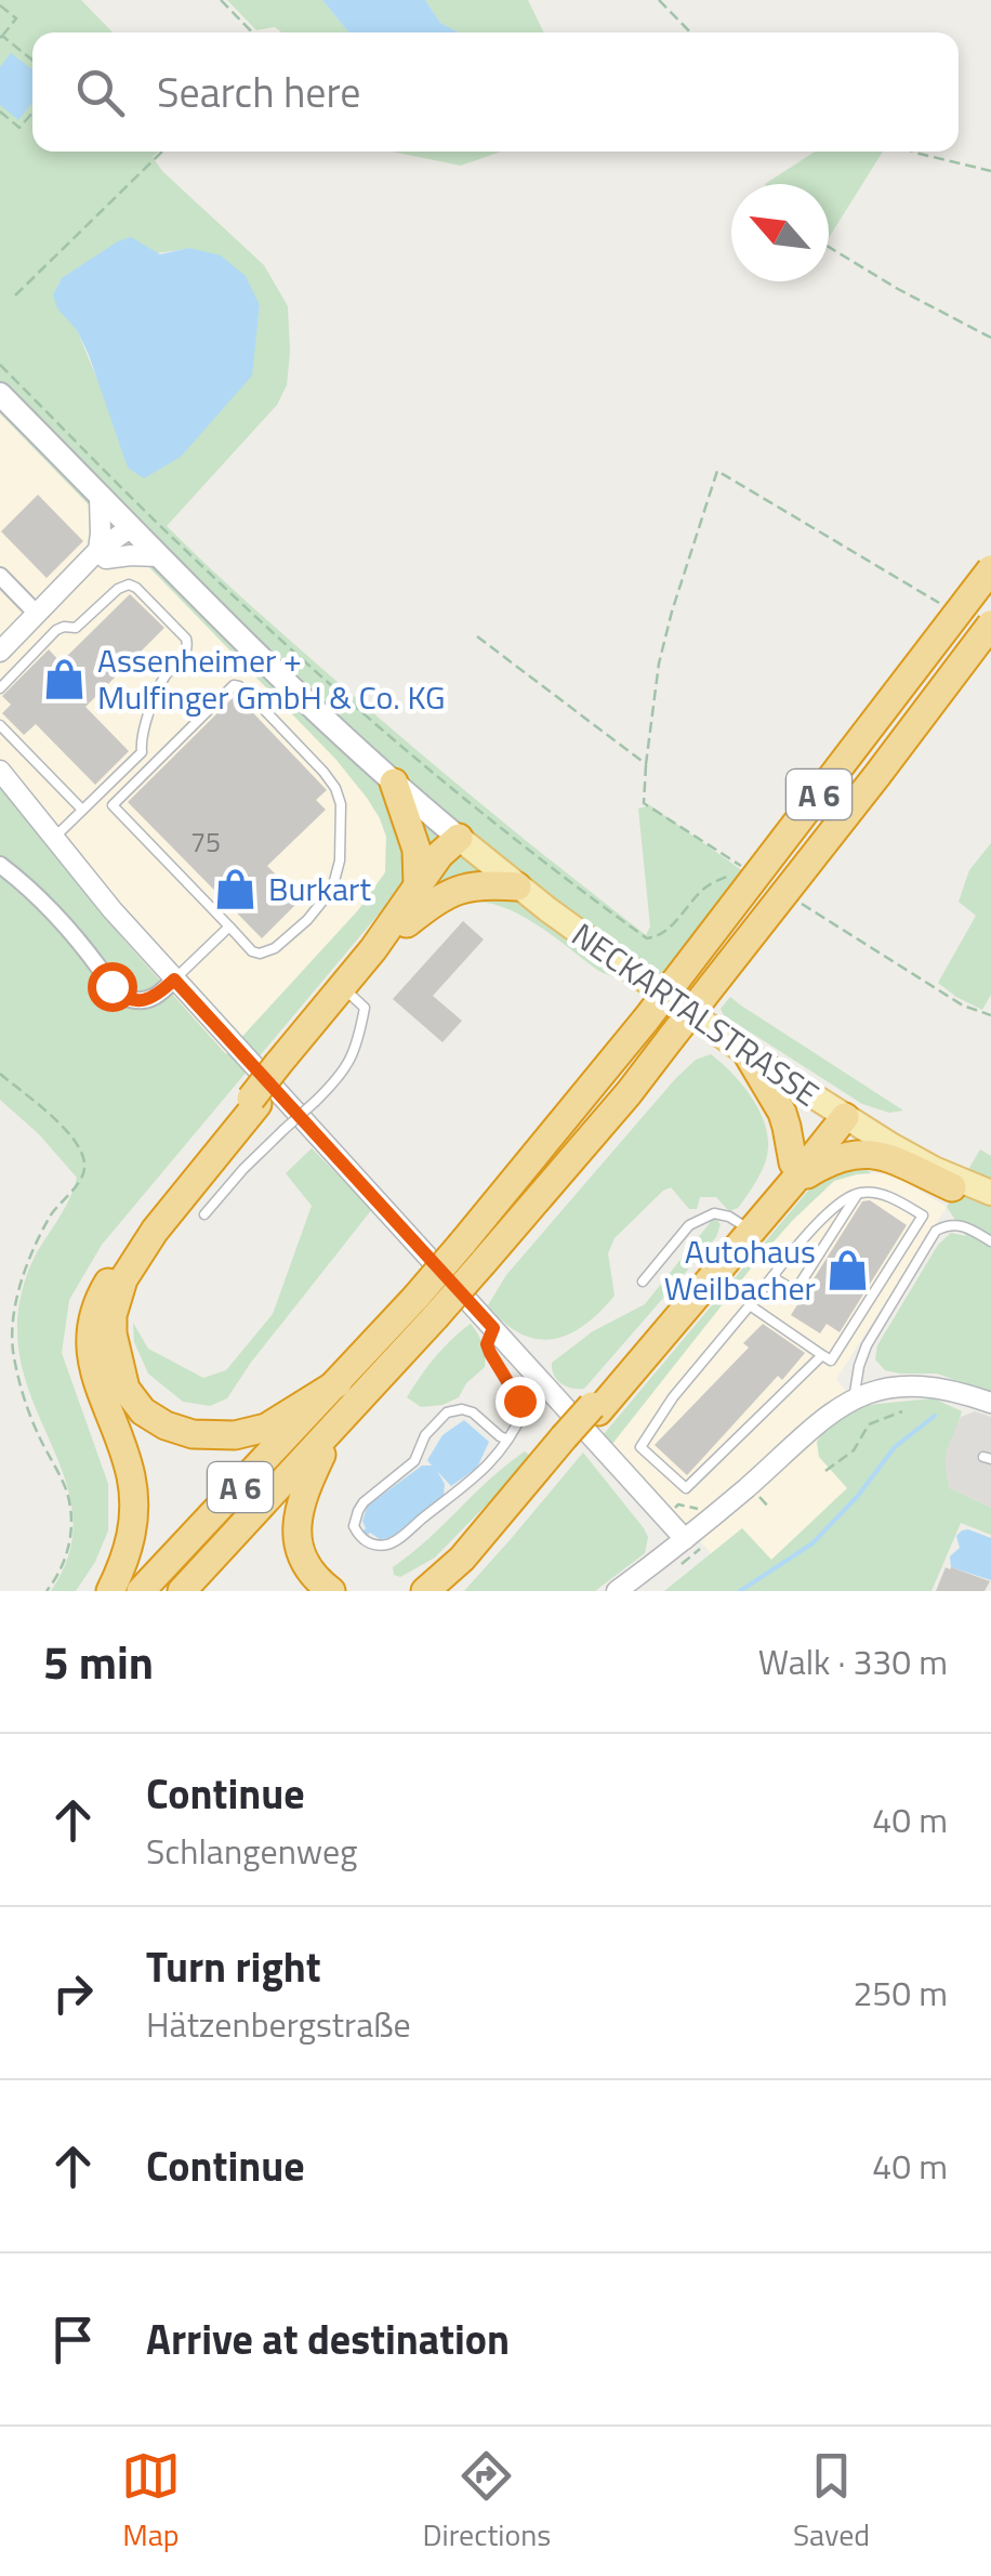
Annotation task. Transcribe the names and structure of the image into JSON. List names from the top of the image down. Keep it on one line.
{"streets":{"highway":["A 6"],"main road":["NECKARTALSTRASSE"]},"places":{"shop":["Assenheimer + Mulfinger GmbH & Co. KG","Burkart","Autohaus Weilbacher"]},"house_numbers":["75"],"north":"top left","page":{"search":"Search here","heading":["5 min","Walk · 330 m"],"list":[["Continue","Schlangenweg","40 m"],["Turn right","Hätzenbergstraße","250 m"],["Continue","40 m"],"Arrive at destination"],"nav":["Map","Directions","Saved"]}}
